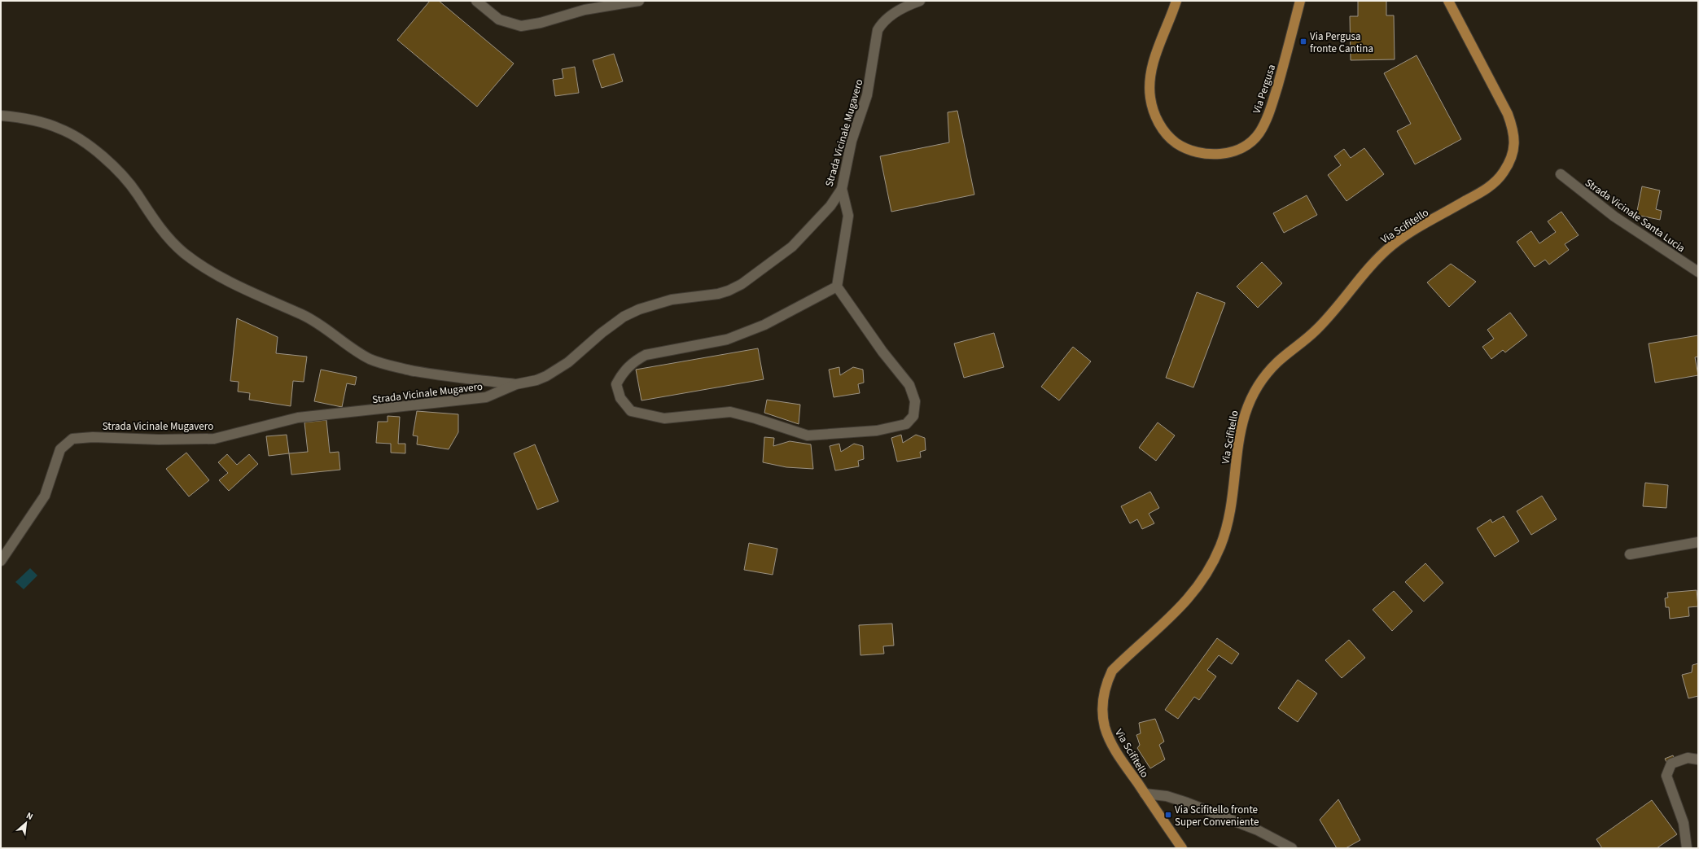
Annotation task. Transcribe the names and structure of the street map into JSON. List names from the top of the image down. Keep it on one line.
{"streets":{"main road":["Via Pergusa","Via Scifitello"],"street":["Strada Vicinale Mugavero","Strada Vicinale Santa Lucia"]},"places":{"transit":["Via Pergusa fronte Cantina","Via Scifitello fronte Super Conveniente"]},"north":"top right"}
